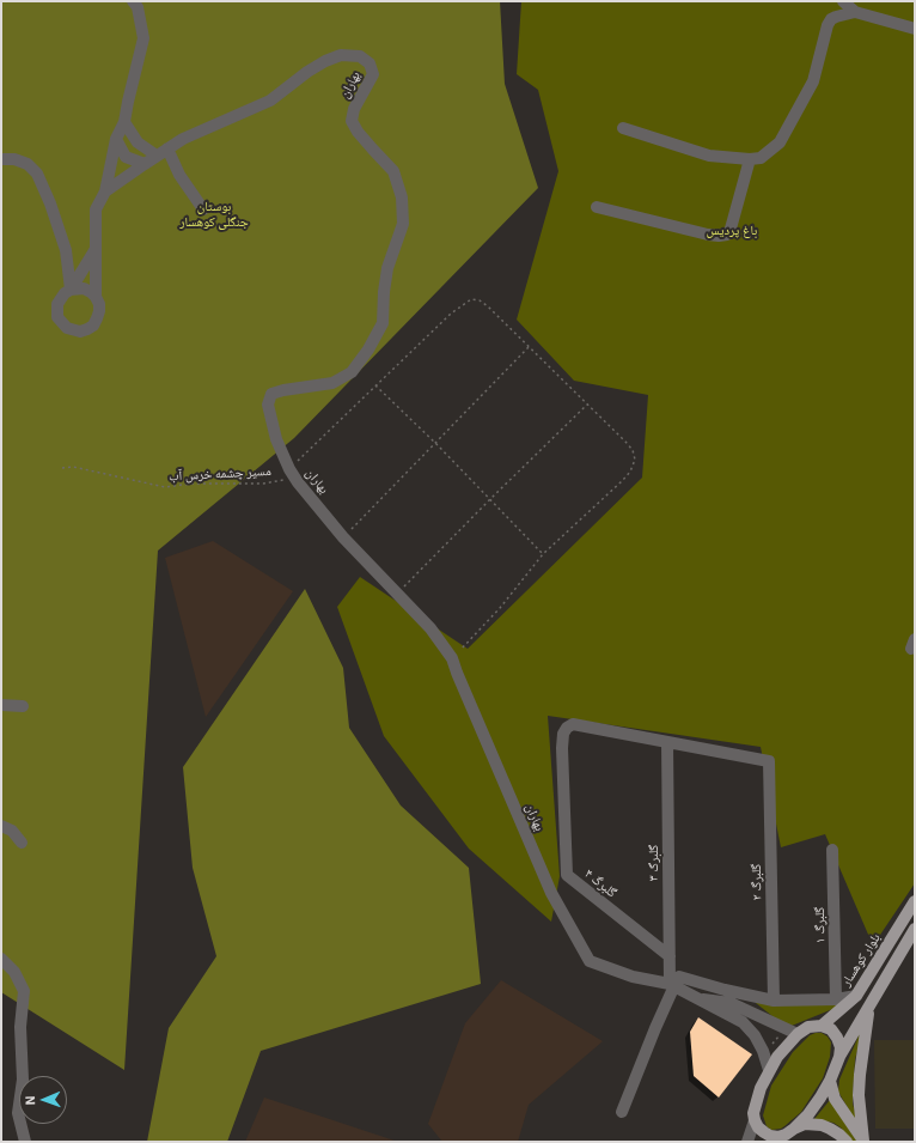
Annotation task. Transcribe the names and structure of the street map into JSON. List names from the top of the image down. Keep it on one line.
{"streets":{"main road":["بلوار کوهسار"],"street":["بهاران","گلبرگ ۳","گلبرگ ۲","گلبرگ ۴","گلبرگ ۱"],"path":["مسیر چشمه خرس آب"]},"crossings":[["بهاران","مسیر چشمه خرس آب"],["بهاران","گلبرگ ۳"],["بهاران","گلبرگ ۲"],["بهاران","گلبرگ ۱"],["بهاران","بلوار کوهسار"],["گلبرگ ۳","گلبرگ ۲"],["گلبرگ ۳","گلبرگ ۴"],["گلبرگ ۲","گلبرگ ۴"]],"parks":["بوستان جنگلی کوهسار","باغ پردیس"],"north":"left"}
